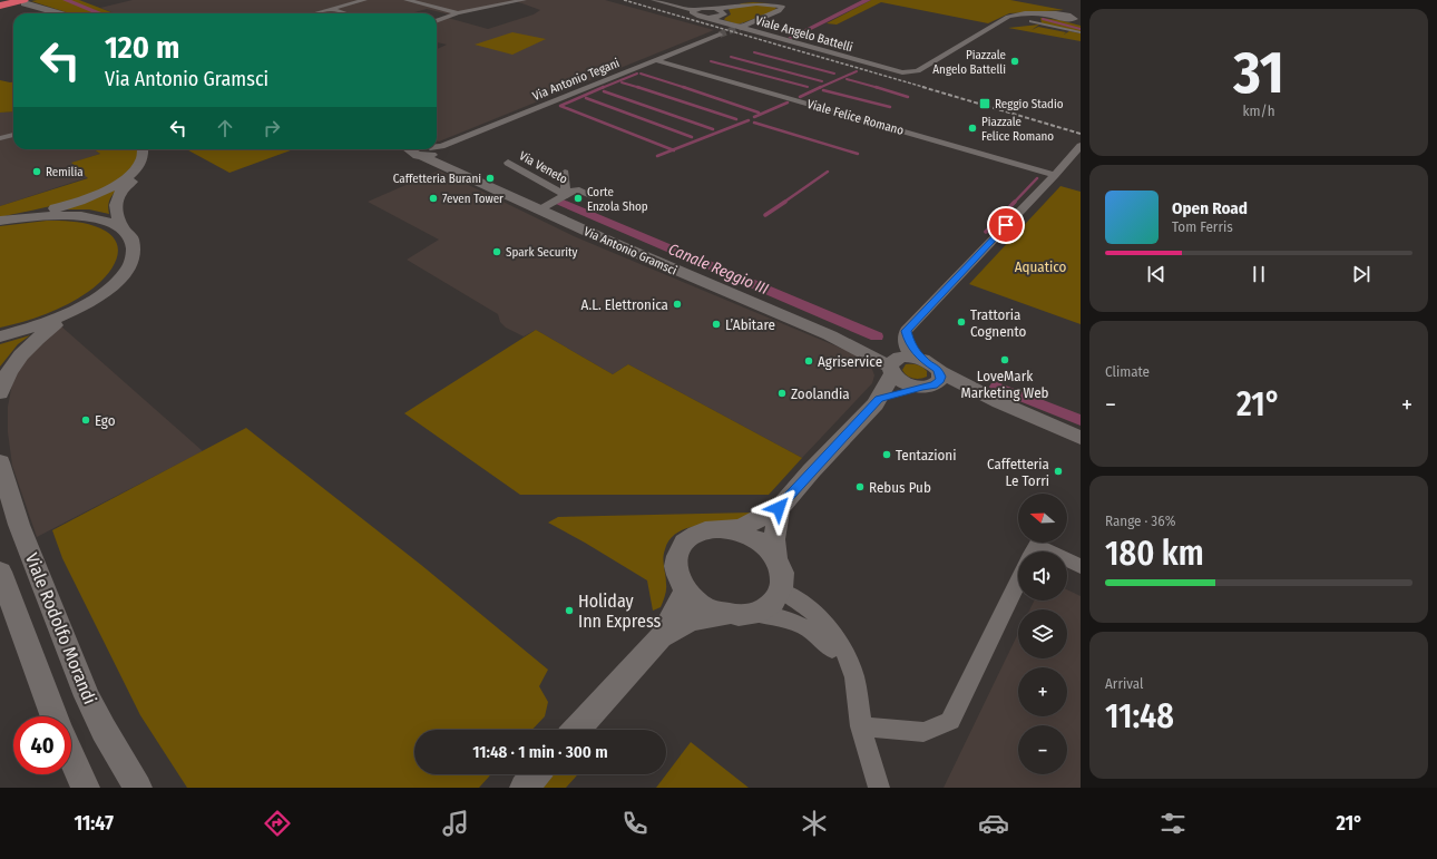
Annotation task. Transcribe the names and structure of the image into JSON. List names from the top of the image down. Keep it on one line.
{"streets":{"street":["Viale Angelo Battelli","Via Antonio Tegani","Viale Felice Romano","Via Veneto","Via Antonio Gramsci","Viale Rodolfo Morandi"]},"crossings":[["Via Antonio Tegani","Viale Felice Romano"],["Via Veneto","Via Antonio Gramsci"]],"water":["Canale Reggio III"],"parks":["Aquatico"],"places":{"other":["Piazzale Angelo Battelli","Piazzale Felice Romano","Remilia","Caffetteria Burani","7even Tower","Corte Enzola Shop","Spark Security","A.L. Elettronica","Trattoria Cognento","L’Abitare","LoveMark Marketing Web","Agriservice","Zoolandia","Ego","Tentazioni","Caffetteria Le Torri","Rebus Pub","Holiday Inn Express"],"transit":["Reggio Stadio"]},"north":"left","page":{"tile":[["31","km/h"],"Climate",["Range · 36%","180 km"],["Arrival","11:48"]],"turn":["120 m","Via Antonio Gramsci"],"song":["Open Road","Tom Ferris"],"heat":["−","21°","+"],"map_buttons":["+","−"],"limit":"40","trip":"11:48 · 1 min · 300 m","tabs":["11:47","21°"]}}
